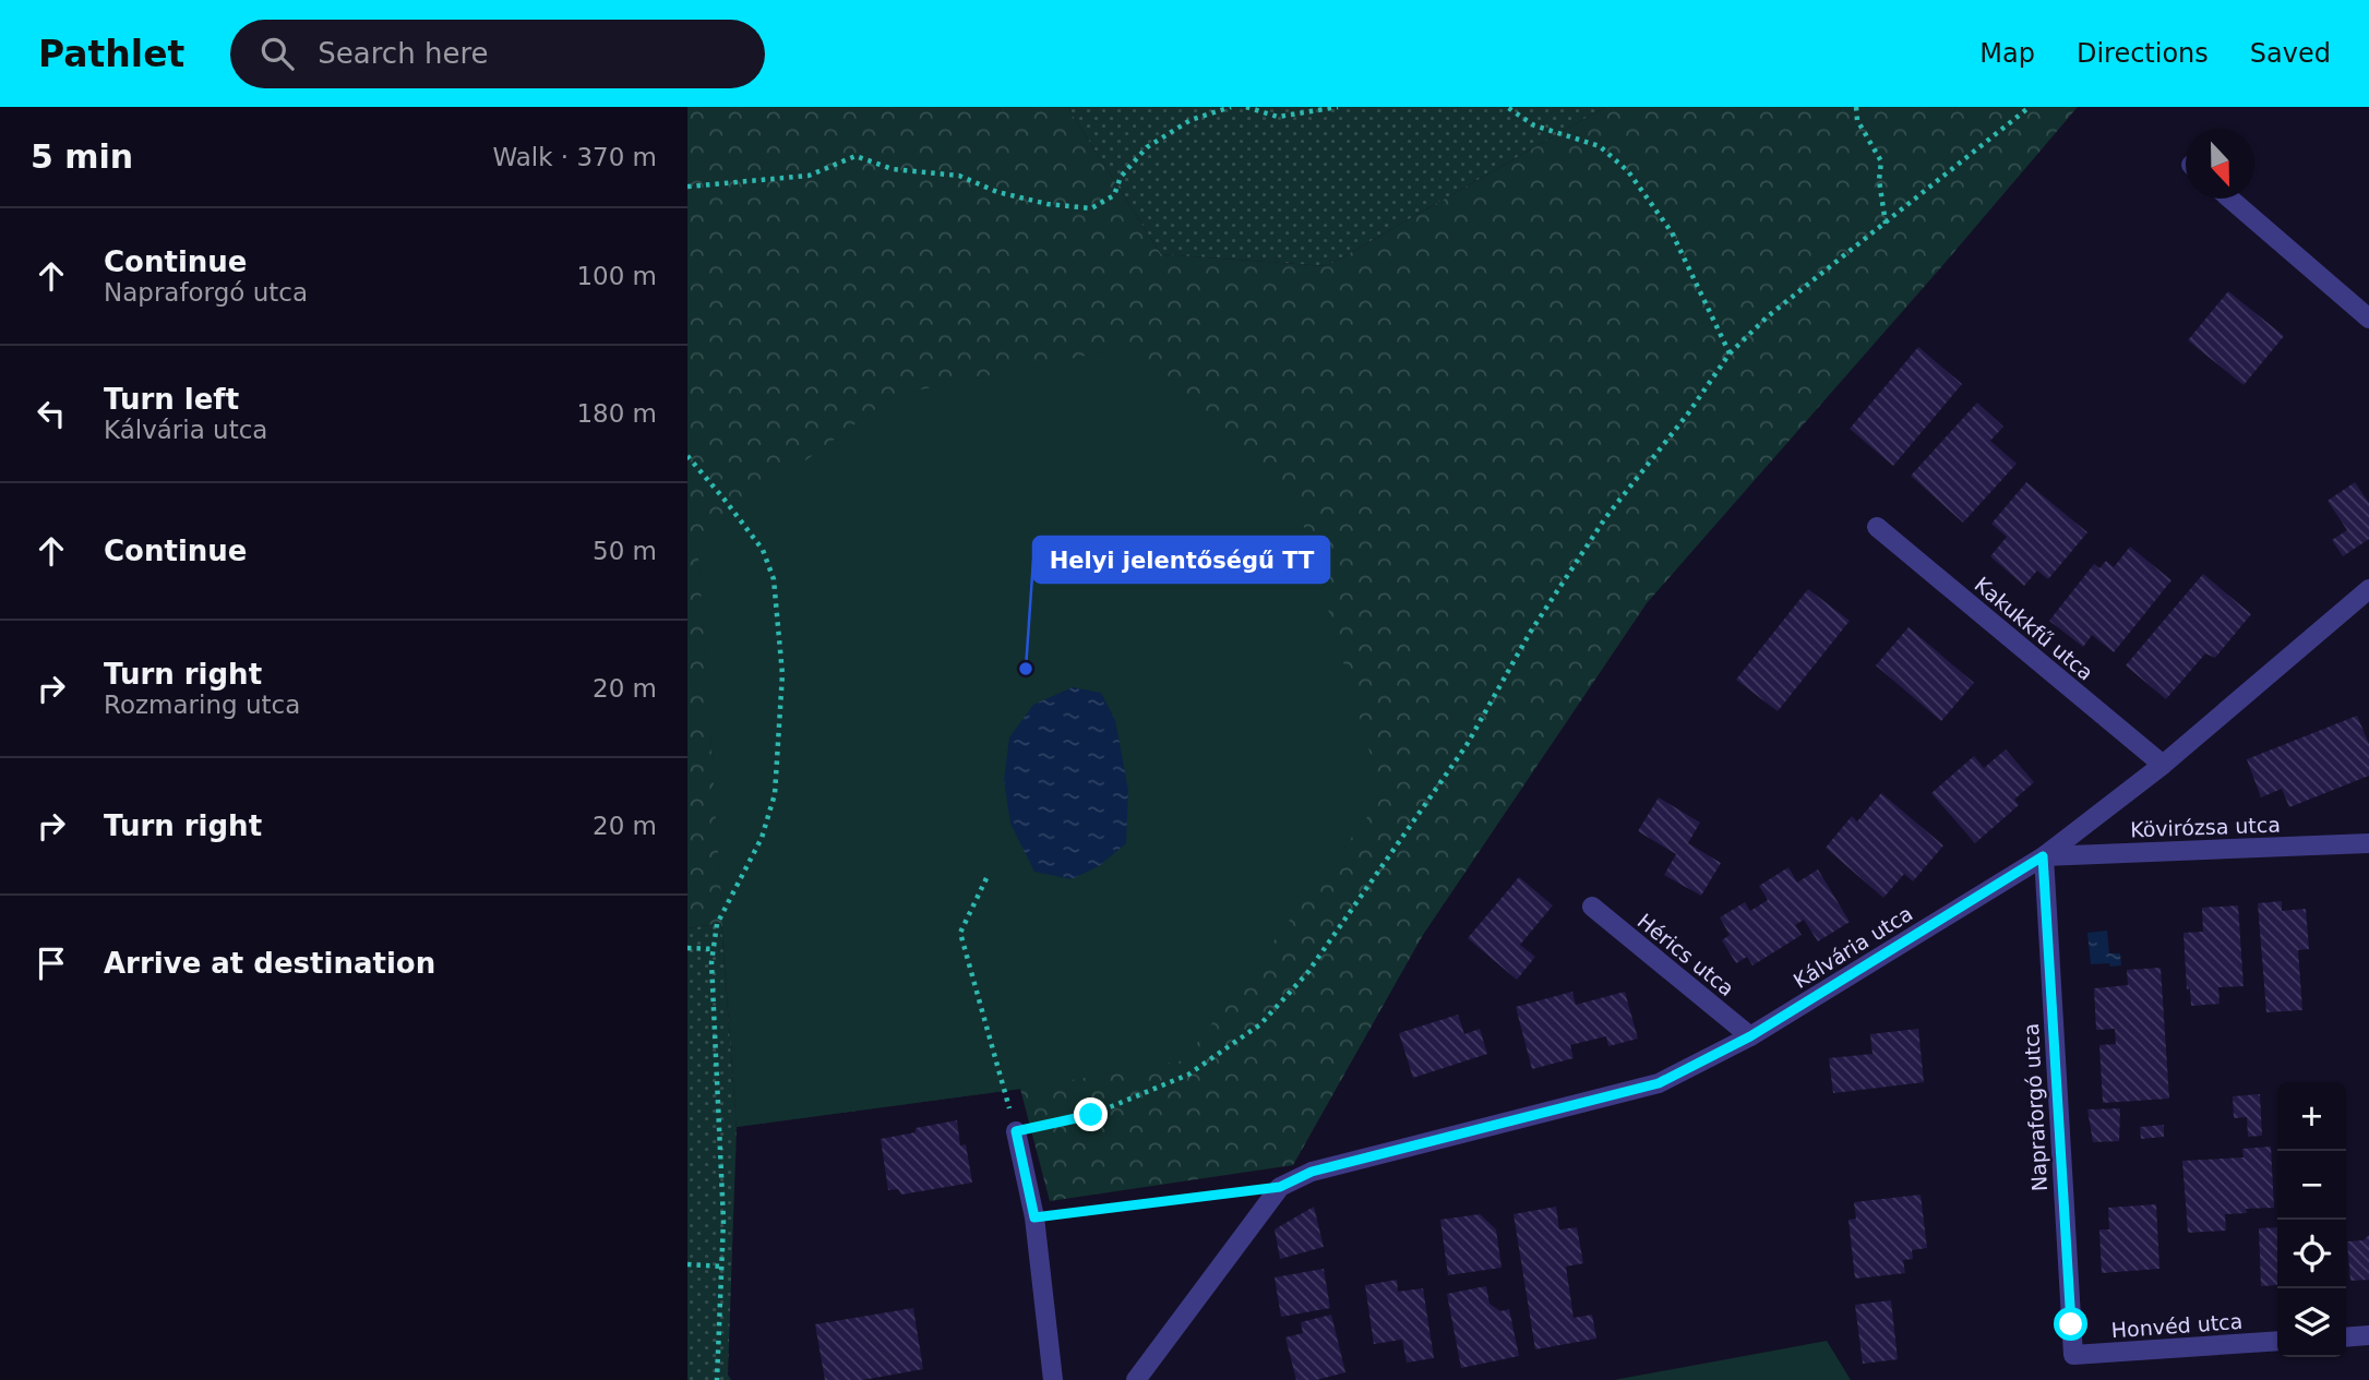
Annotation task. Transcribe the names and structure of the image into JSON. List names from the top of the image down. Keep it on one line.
{"streets":{"street":["Kakukkfű utca","Kövirózsa utca","Kálvária utca","Hérics utca","Napraforgó utca","Honvéd utca"]},"crossings":[["Kakukkfű utca","Kálvária utca"],["Kövirózsa utca","Kálvária utca"],["Kövirózsa utca","Napraforgó utca"],["Kálvária utca","Hérics utca"],["Kálvária utca","Napraforgó utca"],["Napraforgó utca","Honvéd utca"]],"places":["Helyi jelentőségű TT"],"north":"bottom","page":{"header":"Pathlet","search":"Search here","nav":["Map","Directions","Saved"],"heading":["5 min","Walk · 370 m"],"list":[["Continue","Napraforgó utca","100 m"],["Turn left","Kálvária utca","180 m"],["Continue","50 m"],["Turn right","Rozmaring utca","20 m"],["Turn right","20 m"],"Arrive at destination"],"map_buttons":["+","−"]}}
